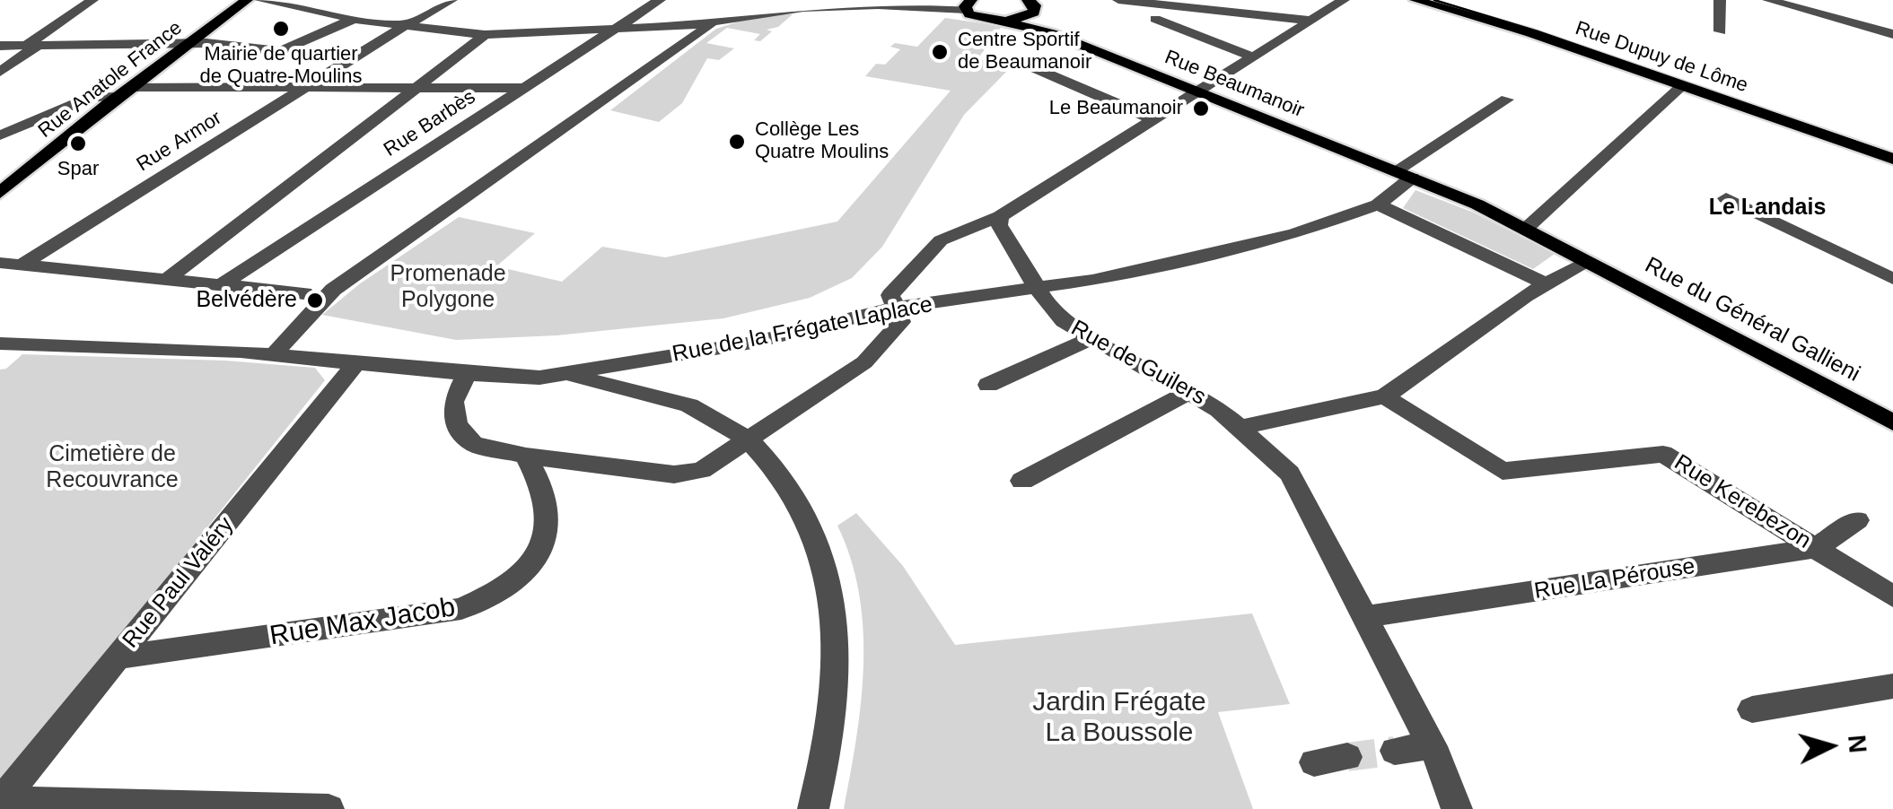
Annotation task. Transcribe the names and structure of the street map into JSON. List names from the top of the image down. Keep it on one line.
{"streets":{"main road":["Rue Dupuy de Lôme","Rue Anatole France","Rue Beaumanoir","Rue du Général Gallieni"],"street":["Rue Barbès","Rue Armor","Rue de la Frégate Laplace","Rue de Guilers","Rue Kerebezon","Rue La Pérouse","Rue Paul Valéry","Rue Max Jacob"]},"crossings":[["Rue Beaumanoir","Rue du Général Gallieni"],["Rue Beaumanoir","Rue de la Frégate Laplace"],["Rue de la Frégate Laplace","Rue de Guilers"],["Rue de la Frégate Laplace","Rue Paul Valéry"],["Rue de Guilers","Rue La Pérouse"],["Rue Kerebezon","Rue La Pérouse"],["Rue Paul Valéry","Rue Max Jacob"]],"districts":["Le Landais"],"parks":["Promenade Polygone","Cimetière de Recouvrance","Jardin Frégate La Boussole"],"places":["Mairie de quartier de Quatre-Moulins","Centre Sportif de Beaumanoir","Le Beaumanoir","Collège Les Quatre Moulins","Spar","Belvédère"],"north":"right"}
